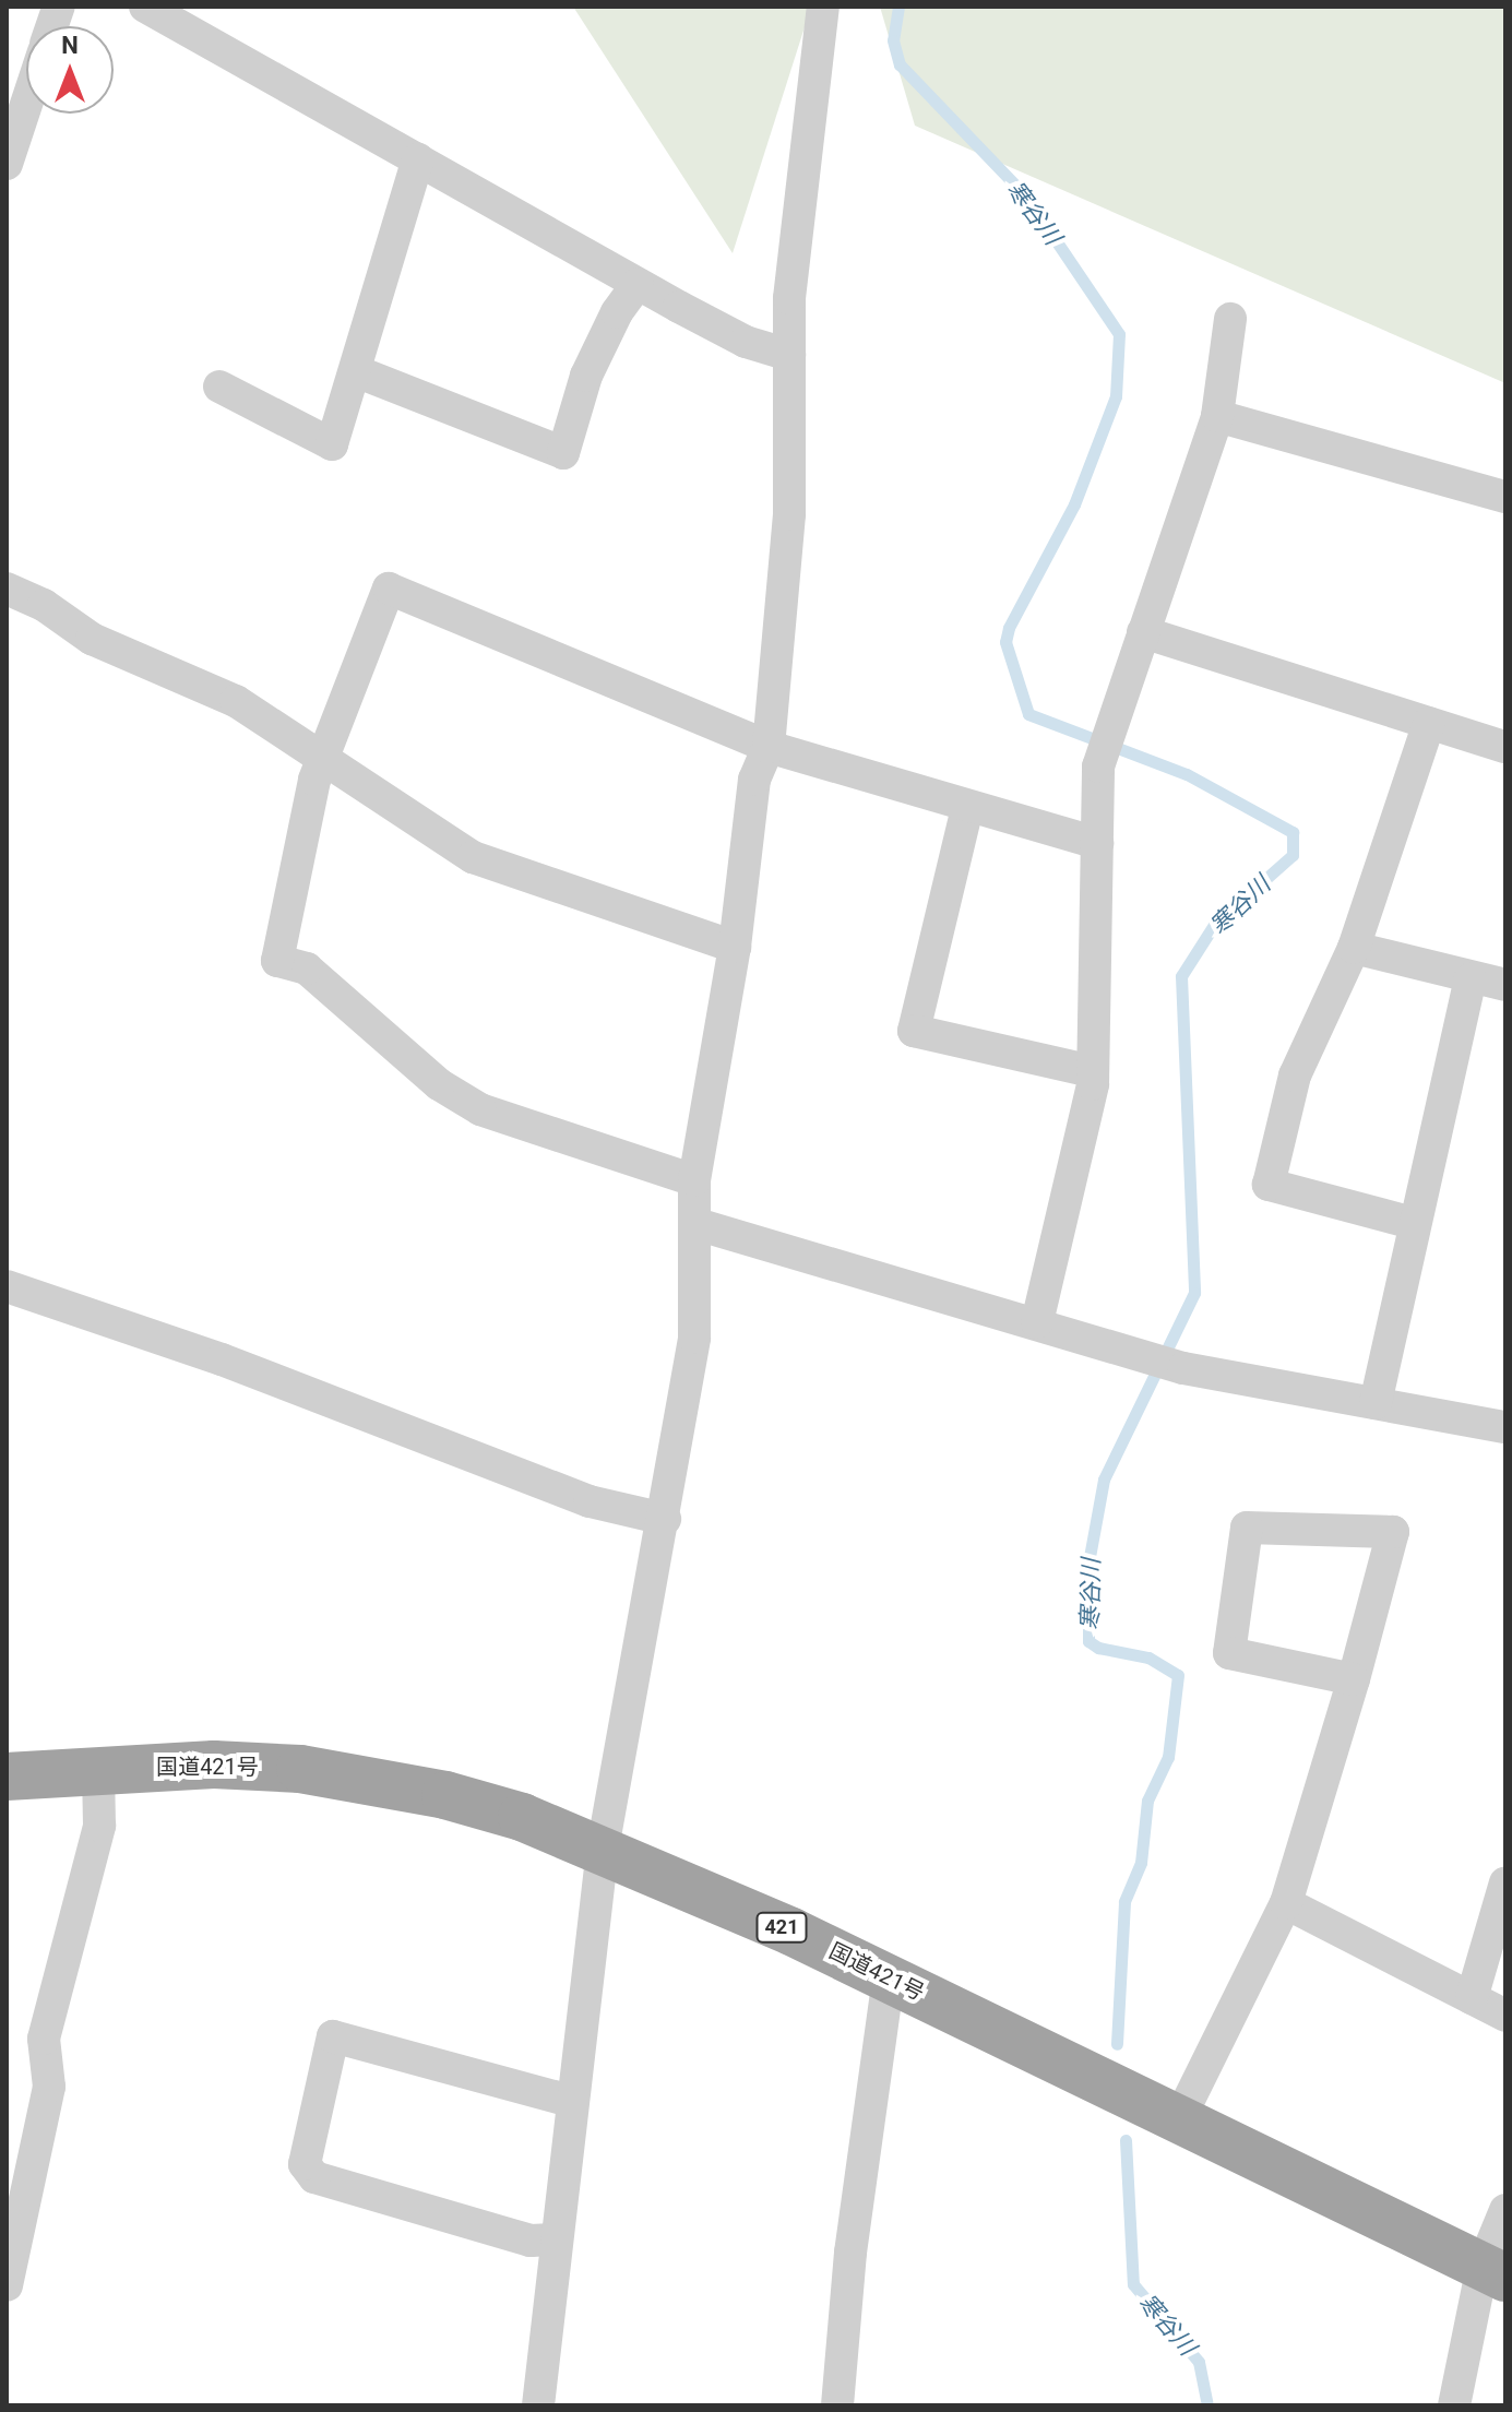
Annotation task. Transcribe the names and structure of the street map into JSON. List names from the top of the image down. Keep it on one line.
{"streets":{"highway":["国道421号","421"]},"water":["寒谷川"],"north":"top"}
